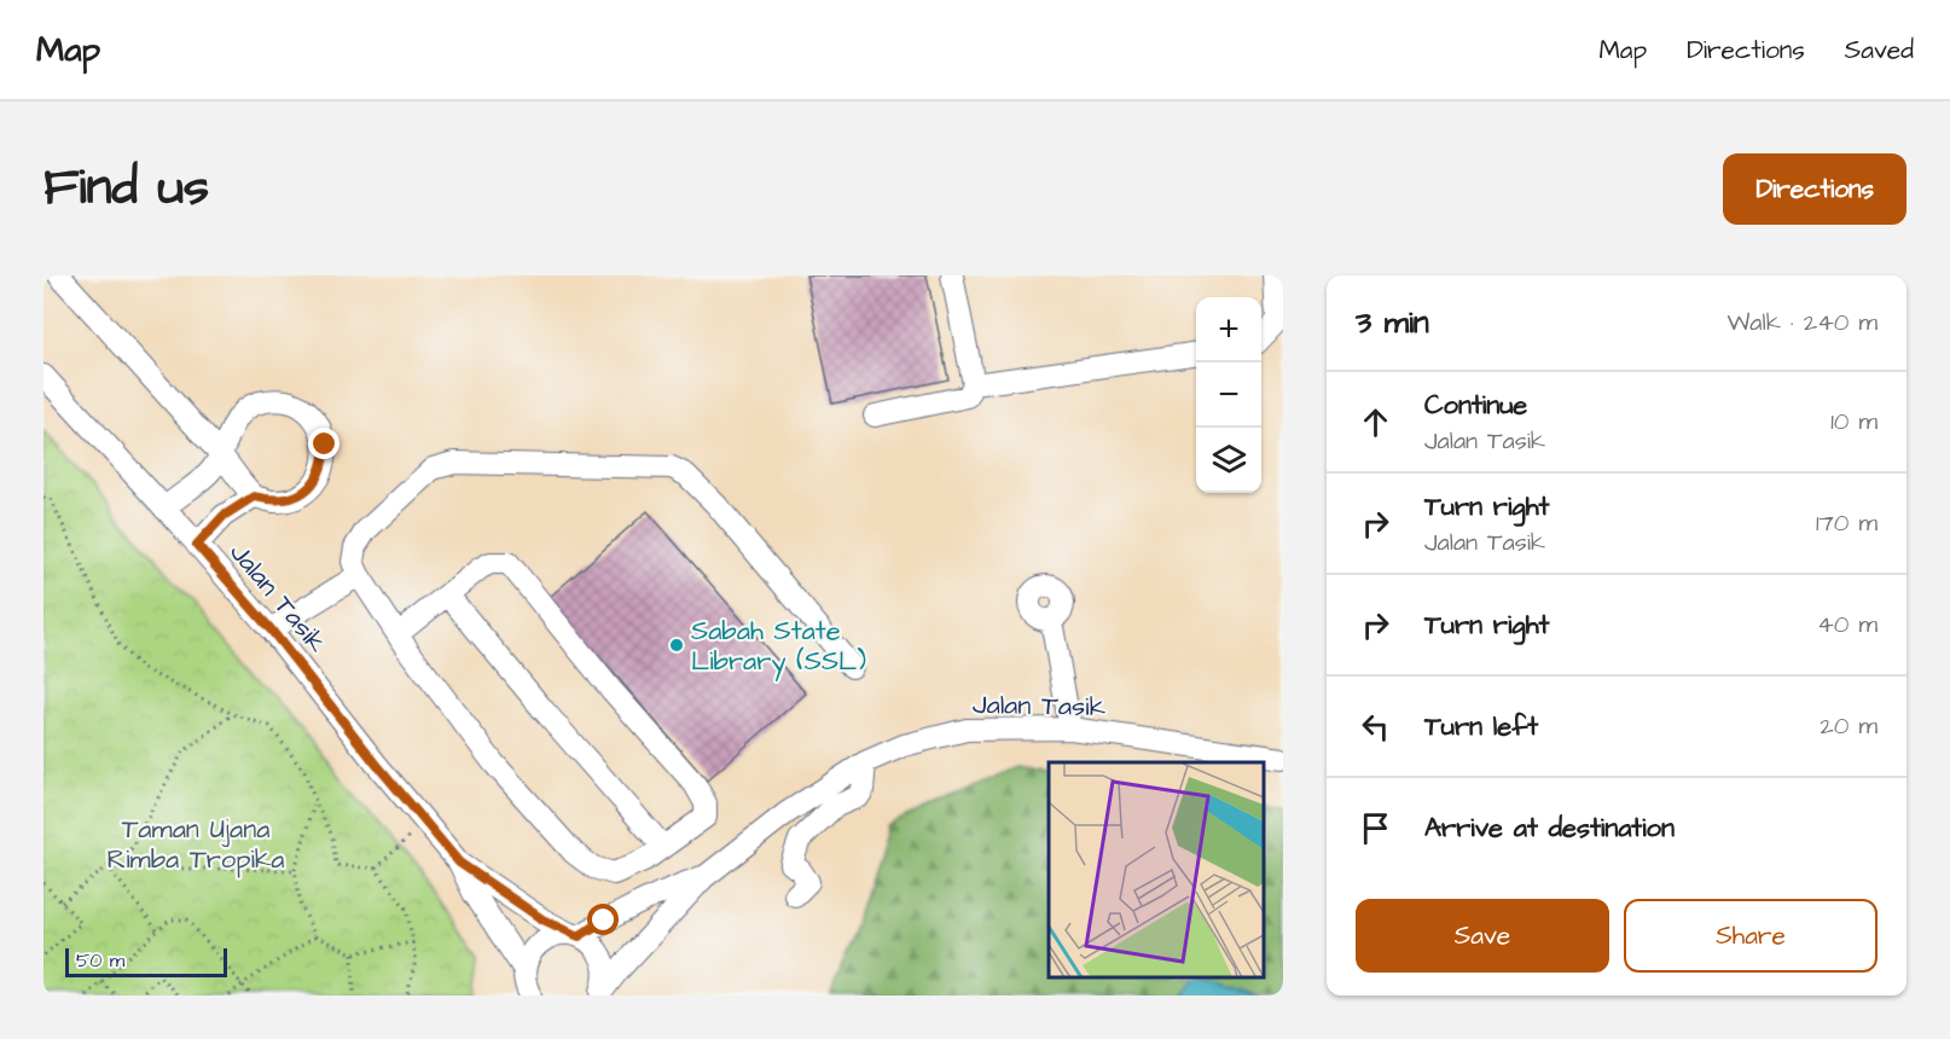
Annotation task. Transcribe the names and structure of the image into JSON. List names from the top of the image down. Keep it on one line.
{"streets":{"street":["Jalan Tasik"]},"parks":["Taman Ujana Rimba Tropika"],"places":["Sabah State Library (SSL)"],"scale_bar":"50 m","page":{"header":"Map","nav":["Map","Directions","Saved"],"title":"Find us","buttons":["Directions",["Save","Share"]],"heading":["3 min","Walk · 240 m"],"map_buttons":["+","−"],"list":[["Continue","Jalan Tasik","10 m"],["Turn right","Jalan Tasik","170 m"],["Turn right","40 m"],["Turn left","20 m"],"Arrive at destination"],"scale":"50 m"}}
